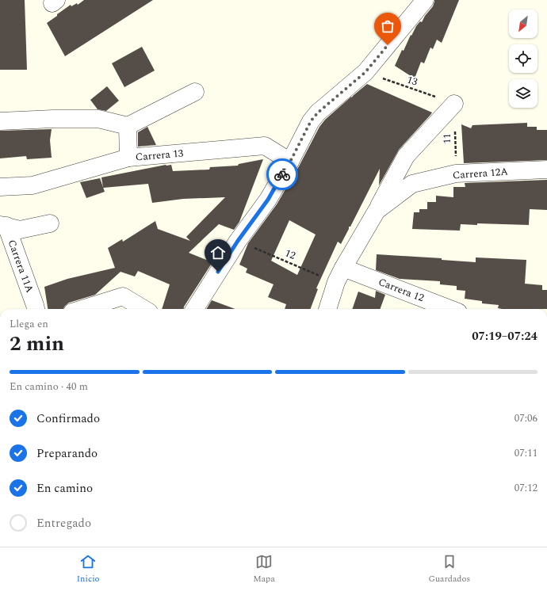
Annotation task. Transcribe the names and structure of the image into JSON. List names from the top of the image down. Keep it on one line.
{"streets":{"street":["Carrera 13","Carrera 12A","Carrera 11A","Carrera 12"],"path":["13","11","12"]},"crossings":[["13","11"],["11","Carrera 12A"],["Carrera 12A","12"],["Carrera 12A","Carrera 12"],["12","Carrera 12"]],"north":"bottom left","page":{"heading":["2 min","Llega en","07:19–07:24"],"bar":"En camino · 40 m","list":[["Confirmado","07:06"],["Preparando","07:11"],["En camino","07:12"],"Entregado"],"tabs":["Inicio","Mapa","Guardados"]}}
